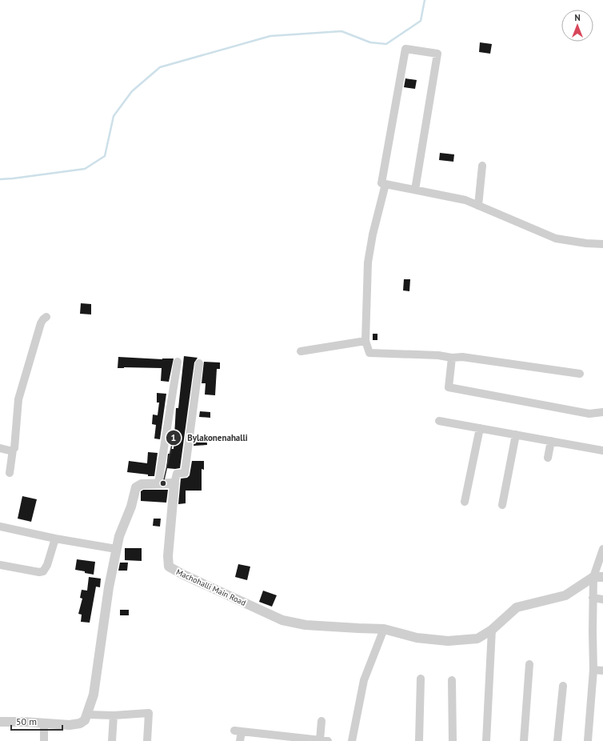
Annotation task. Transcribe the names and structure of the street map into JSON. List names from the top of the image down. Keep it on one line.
{"streets":{"street":["Machohalli Main Road"]},"places":["Bylakonenahalli"],"scale_bar":"50 m","north":"top"}
